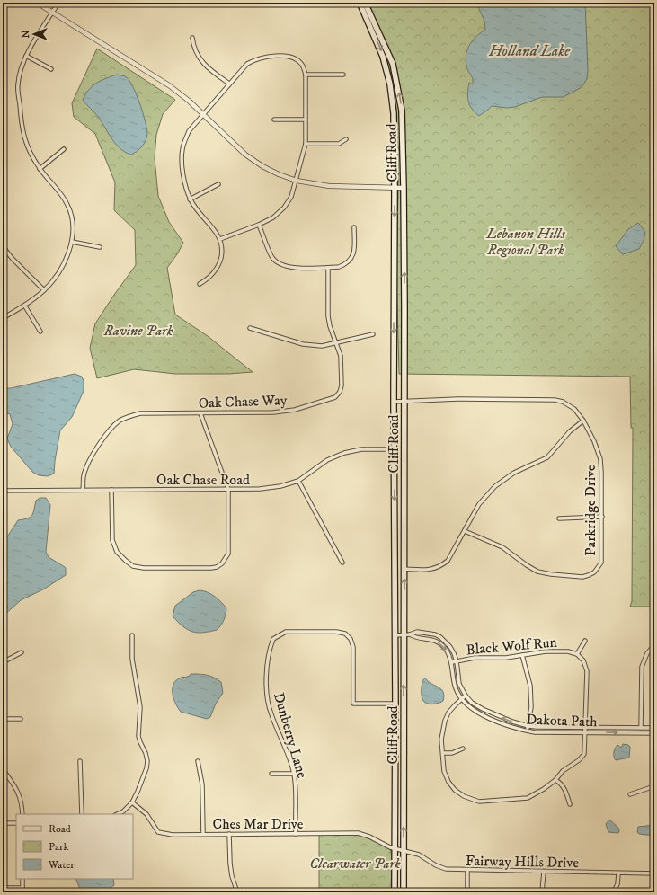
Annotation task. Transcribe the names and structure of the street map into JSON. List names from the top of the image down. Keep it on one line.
{"streets":{"main road":["Cliff Road"],"street":["Oak Chase Way","Oak Chase Road","Parkridge Drive","Black Wolf Run","Dakota Path","Dunberry Lane","Ches Mar Drive","Fairway Hills Drive"]},"crossings":[["Cliff Road","Oak Chase Road"],["Cliff Road","Parkridge Drive"],["Cliff Road","Dakota Path"],["Cliff Road","Dunberry Lane"],["Cliff Road","Ches Mar Drive"],["Cliff Road","Fairway Hills Drive"],["Oak Chase Way","Oak Chase Road"],["Black Wolf Run","Dakota Path"],["Dunberry Lane","Ches Mar Drive"],["Ches Mar Drive","Fairway Hills Drive"]],"water":["Holland Lake"],"parks":["Lebanon Hills Regional Park","Ravine Park","Clearwater Park"],"legend":["Road","Park","Water"],"north":"left"}
